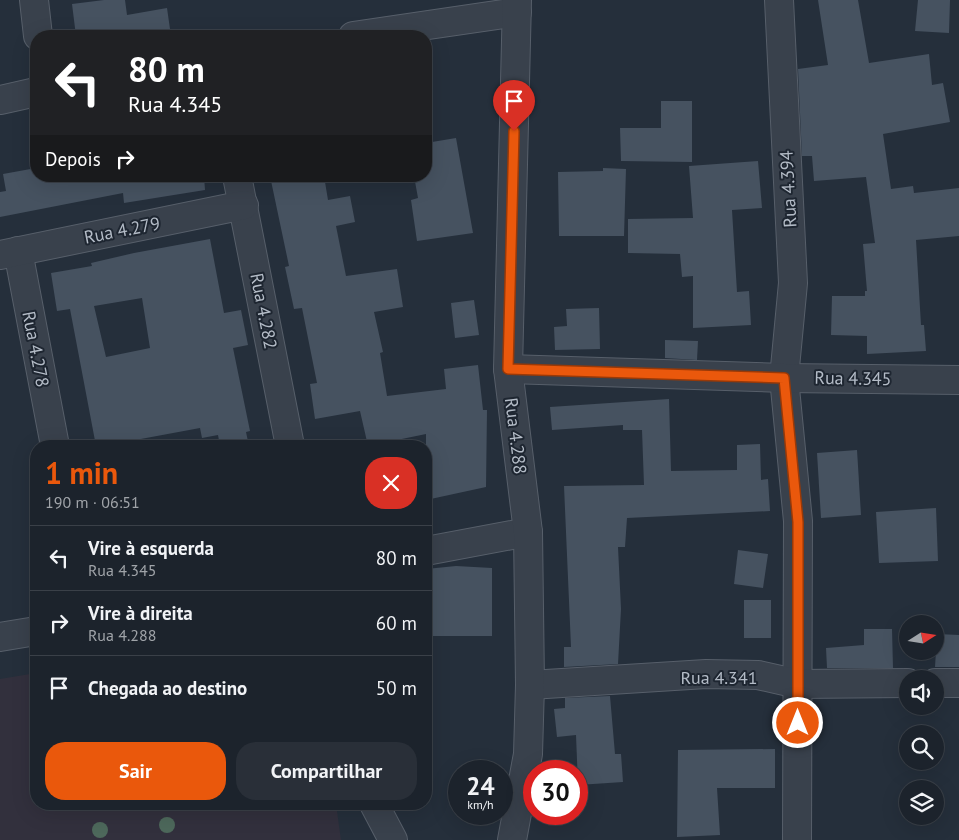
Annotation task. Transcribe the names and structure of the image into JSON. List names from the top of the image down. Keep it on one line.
{"streets":{"street":["Rua 4.394","Rua 4.279","Rua 4.282","Rua 4.278","Rua 4.345","Rua 4.288","Rua 4.341"]},"crossings":[["Rua 4.394","Rua 4.345"],["Rua 4.394","Rua 4.341"],["Rua 4.279","Rua 4.282"],["Rua 4.279","Rua 4.278"],["Rua 4.345","Rua 4.288"],["Rua 4.288","Rua 4.341"]],"north":"right","page":{"turn":["80 m","Rua 4.345"],"then":"Depois","heading":["1 min","190 m · 06:51"],"list":[{"name":"Vire à esquerda","note":"Rua 4.345","value":"80 m"},{"name":"Vire à direita","note":"Rua 4.288","value":"60 m"},{"name":"Chegada ao destino","value":"50 m"}],"buttons":["Sair","Compartilhar"],"speed":"24 km/h","limit":"30"}}
